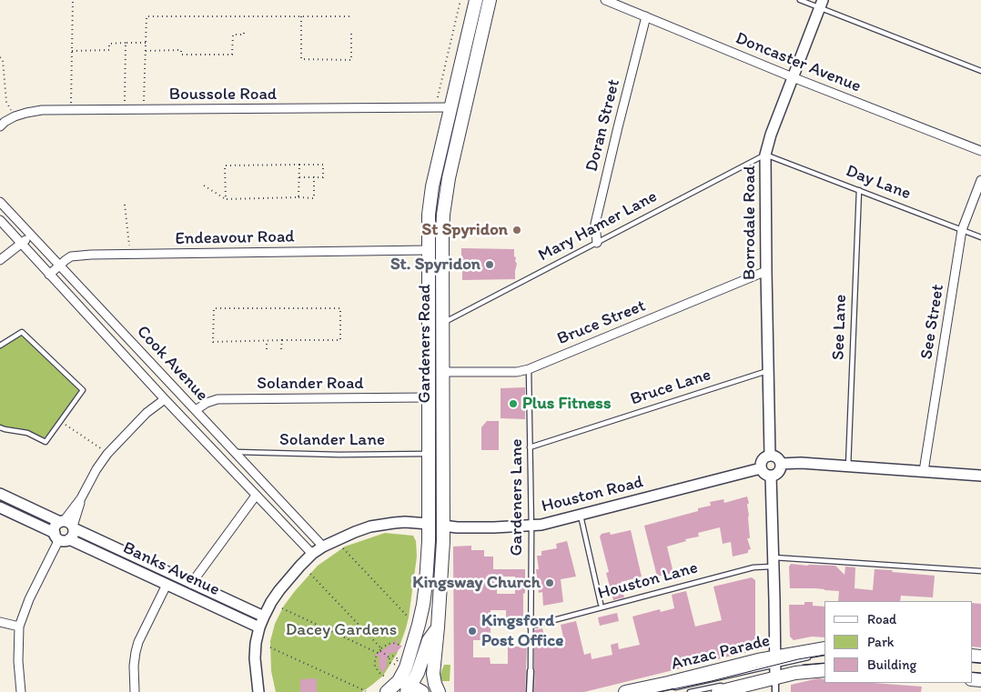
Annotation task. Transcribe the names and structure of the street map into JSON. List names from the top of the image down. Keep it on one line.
{"streets":{"main road":["Gardeners Road","Anzac Parade"],"street":["Doncaster Avenue","Boussole Road","Doran Street","Borrodale Road","Endeavour Road","See Street","Bruce Street","Cook Avenue","Solander Road","Houston Road","Banks Avenue"],"lane":["Day Lane","Mary Hamer Lane","See Lane","Bruce Lane","Solander Lane","Gardeners Lane","Houston Lane"]},"crossings":[["Doncaster Avenue","Doran Street"],["Doncaster Avenue","Borrodale Road"],["Boussole Road","Gardeners Road"],["Doran Street","Mary Hamer Lane"],["Day Lane","Borrodale Road"],["Day Lane","Mary Hamer Lane"],["Day Lane","See Street"],["Day Lane","See Lane"],["Borrodale Road","Mary Hamer Lane"],["Borrodale Road","Bruce Street"],["Borrodale Road","Bruce Lane"],["Borrodale Road","Houston Road"],["Mary Hamer Lane","Gardeners Road"],["Endeavour Road","Gardeners Road"],["Endeavour Road","Cook Avenue"],["Bruce Street","Gardeners Road"],["Bruce Street","Gardeners Lane"],["Gardeners Road","Solander Road"],["Gardeners Road","Solander Lane"],["Gardeners Road","Houston Road"],["Cook Avenue","Solander Road"],["Cook Avenue","Solander Lane"],["Bruce Lane","Gardeners Lane"],["Houston Road","Gardeners Lane"],["Gardeners Lane","Houston Lane"]],"parks":["Dacey Gardens"],"places":["St Spyridon","St. Spyridon","Plus Fitness","Kingsway Church","Kingsford Post Office"],"legend":["Road","Park","Building"]}
